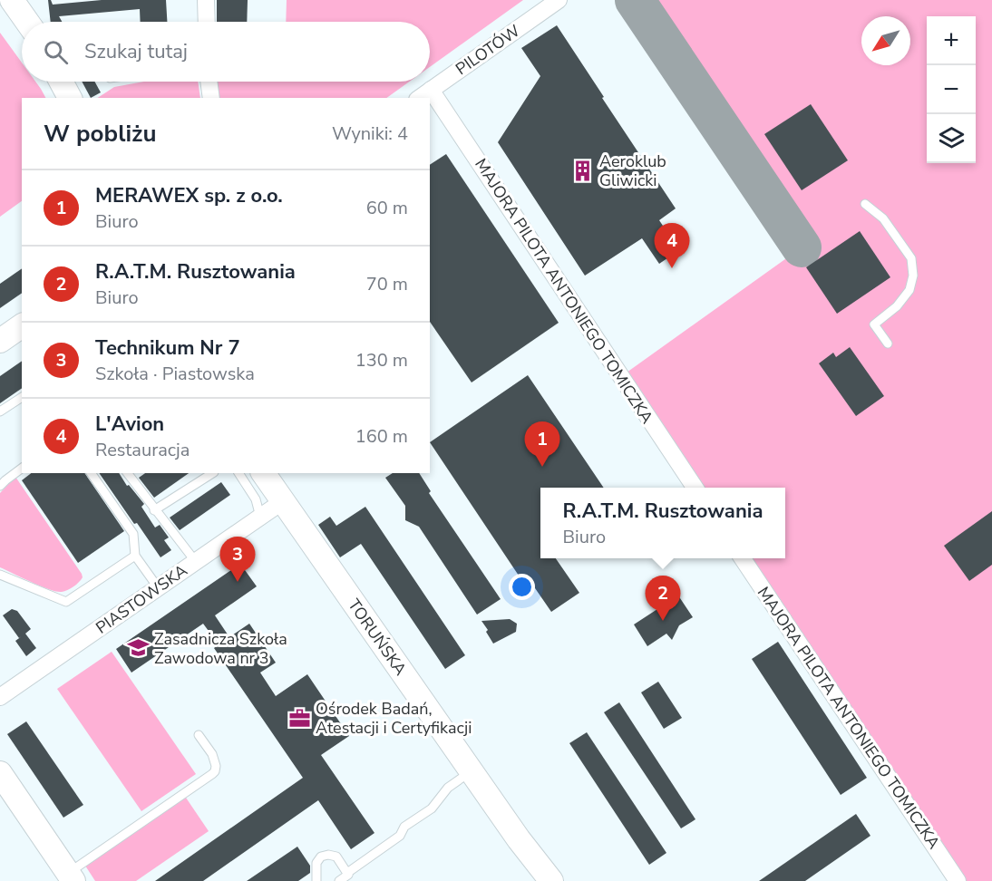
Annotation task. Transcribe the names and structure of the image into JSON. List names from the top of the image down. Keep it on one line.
{"streets":{"street":["PILOTÓW","MAJORA PILOTA ANTONIEGO TOMICZKA","PIASTOWSKA","TORUŃSKA"]},"crossings":[["PILOTÓW","MAJORA PILOTA ANTONIEGO TOMICZKA"],["PIASTOWSKA","TORUŃSKA"]],"places":{"building":["Aeroklub Gliwicki"],"school or university":["Zasadnicza Szkoła Zawodowa nr 3"],"office":["Ośrodek Badań, Atestacji i Certyfikacji"]},"north":"bottom left","page":{"map_buttons":["+","−"],"search":"Szukaj tutaj","heading":["W pobliżu","Wyniki: 4"],"list":[{"mark":"1","name":"MERAWEX sp. z o.o.","note":"Biuro","value":"60 m"},{"mark":"2","name":"R.A.T.M. Rusztowania","note":"Biuro","value":"70 m"},{"mark":"3","name":"Technikum Nr 7","note":"Szkoła · Piastowska","value":"130 m"},{"mark":"4","name":"L'Avion","note":"Restauracja","value":"160 m"}],"pins":["4","1","3","2"],"popup":["R.A.T.M. Rusztowania","Biuro"]}}
